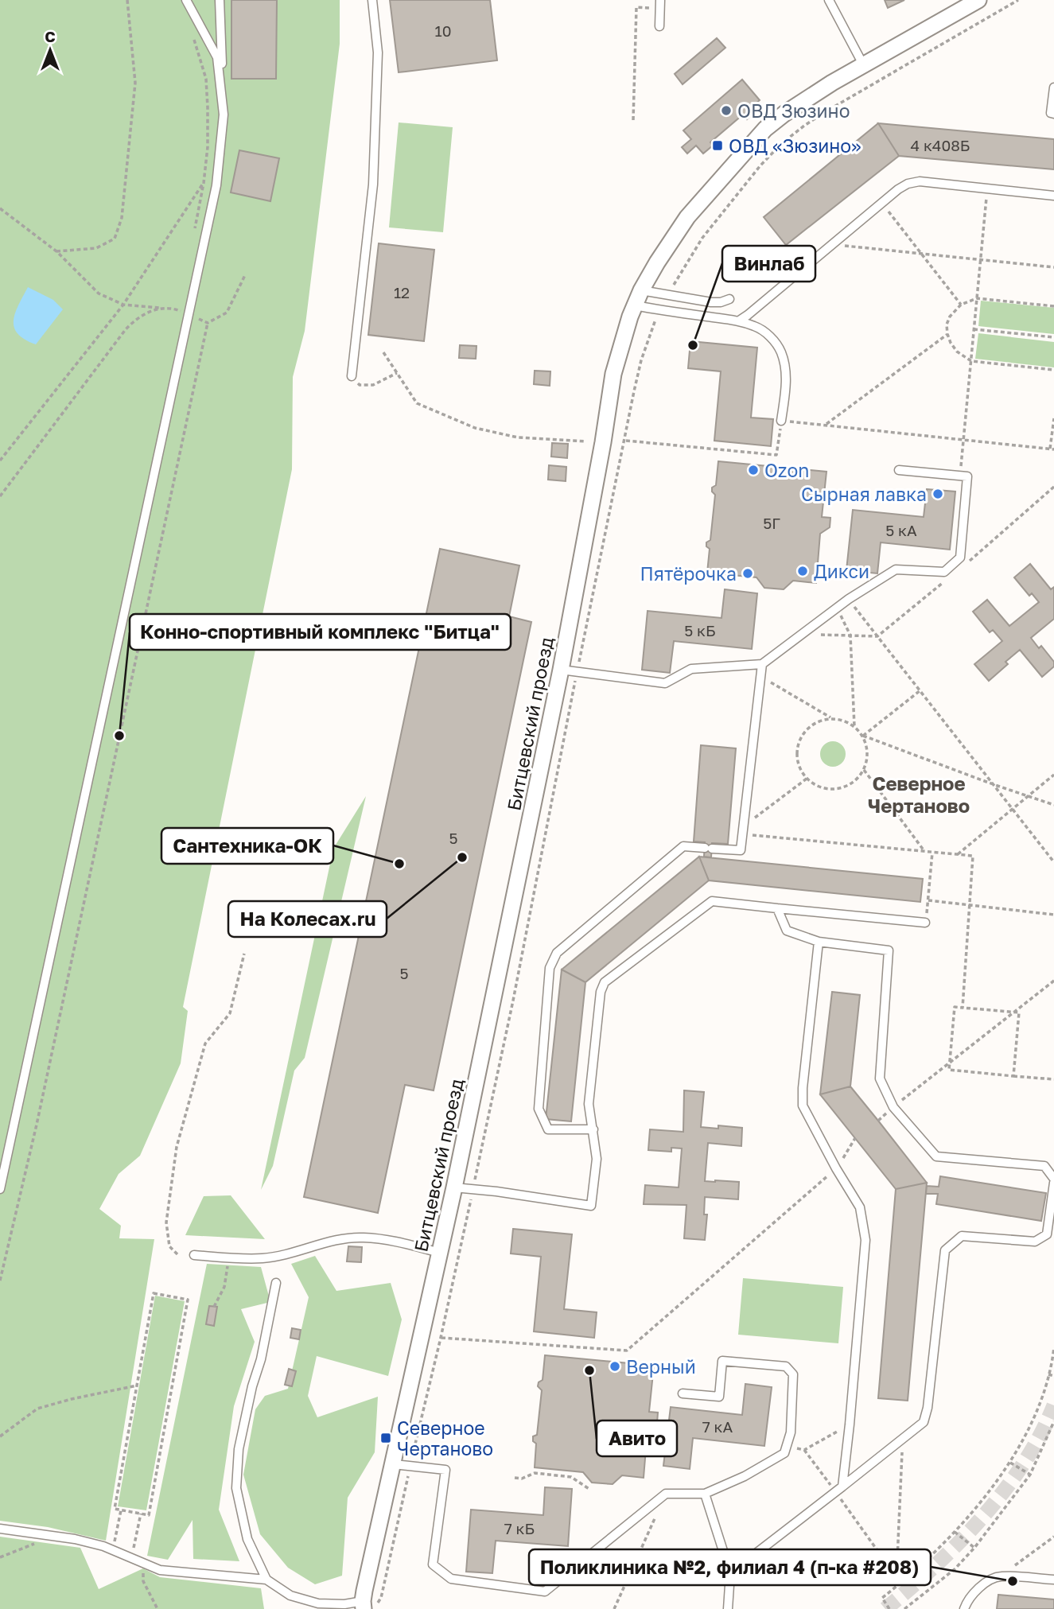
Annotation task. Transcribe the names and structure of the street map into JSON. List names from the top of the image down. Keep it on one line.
{"streets":{"street":["Битцевский проезд"]},"districts":["Северное Чертаново"],"places":{"other":["ОВД Зюзино","Винлаб","Ozon","Сырная лавка","Дикси","Пятёрочка","Конно-спортивный комплекс \"Битца\"","На Колесах.ru","Сантехника-ОК","Верный","Авито","Поликлиника №2, филиал 4 (п-ка #208)"],"transit":["ОВД «Зюзино»","Северное Чертаново"]},"house_numbers":["10","4 к408Б","12","5Г","5 кА","5 кБ","5","5","7 кА","7 кБ"],"north":"top"}
